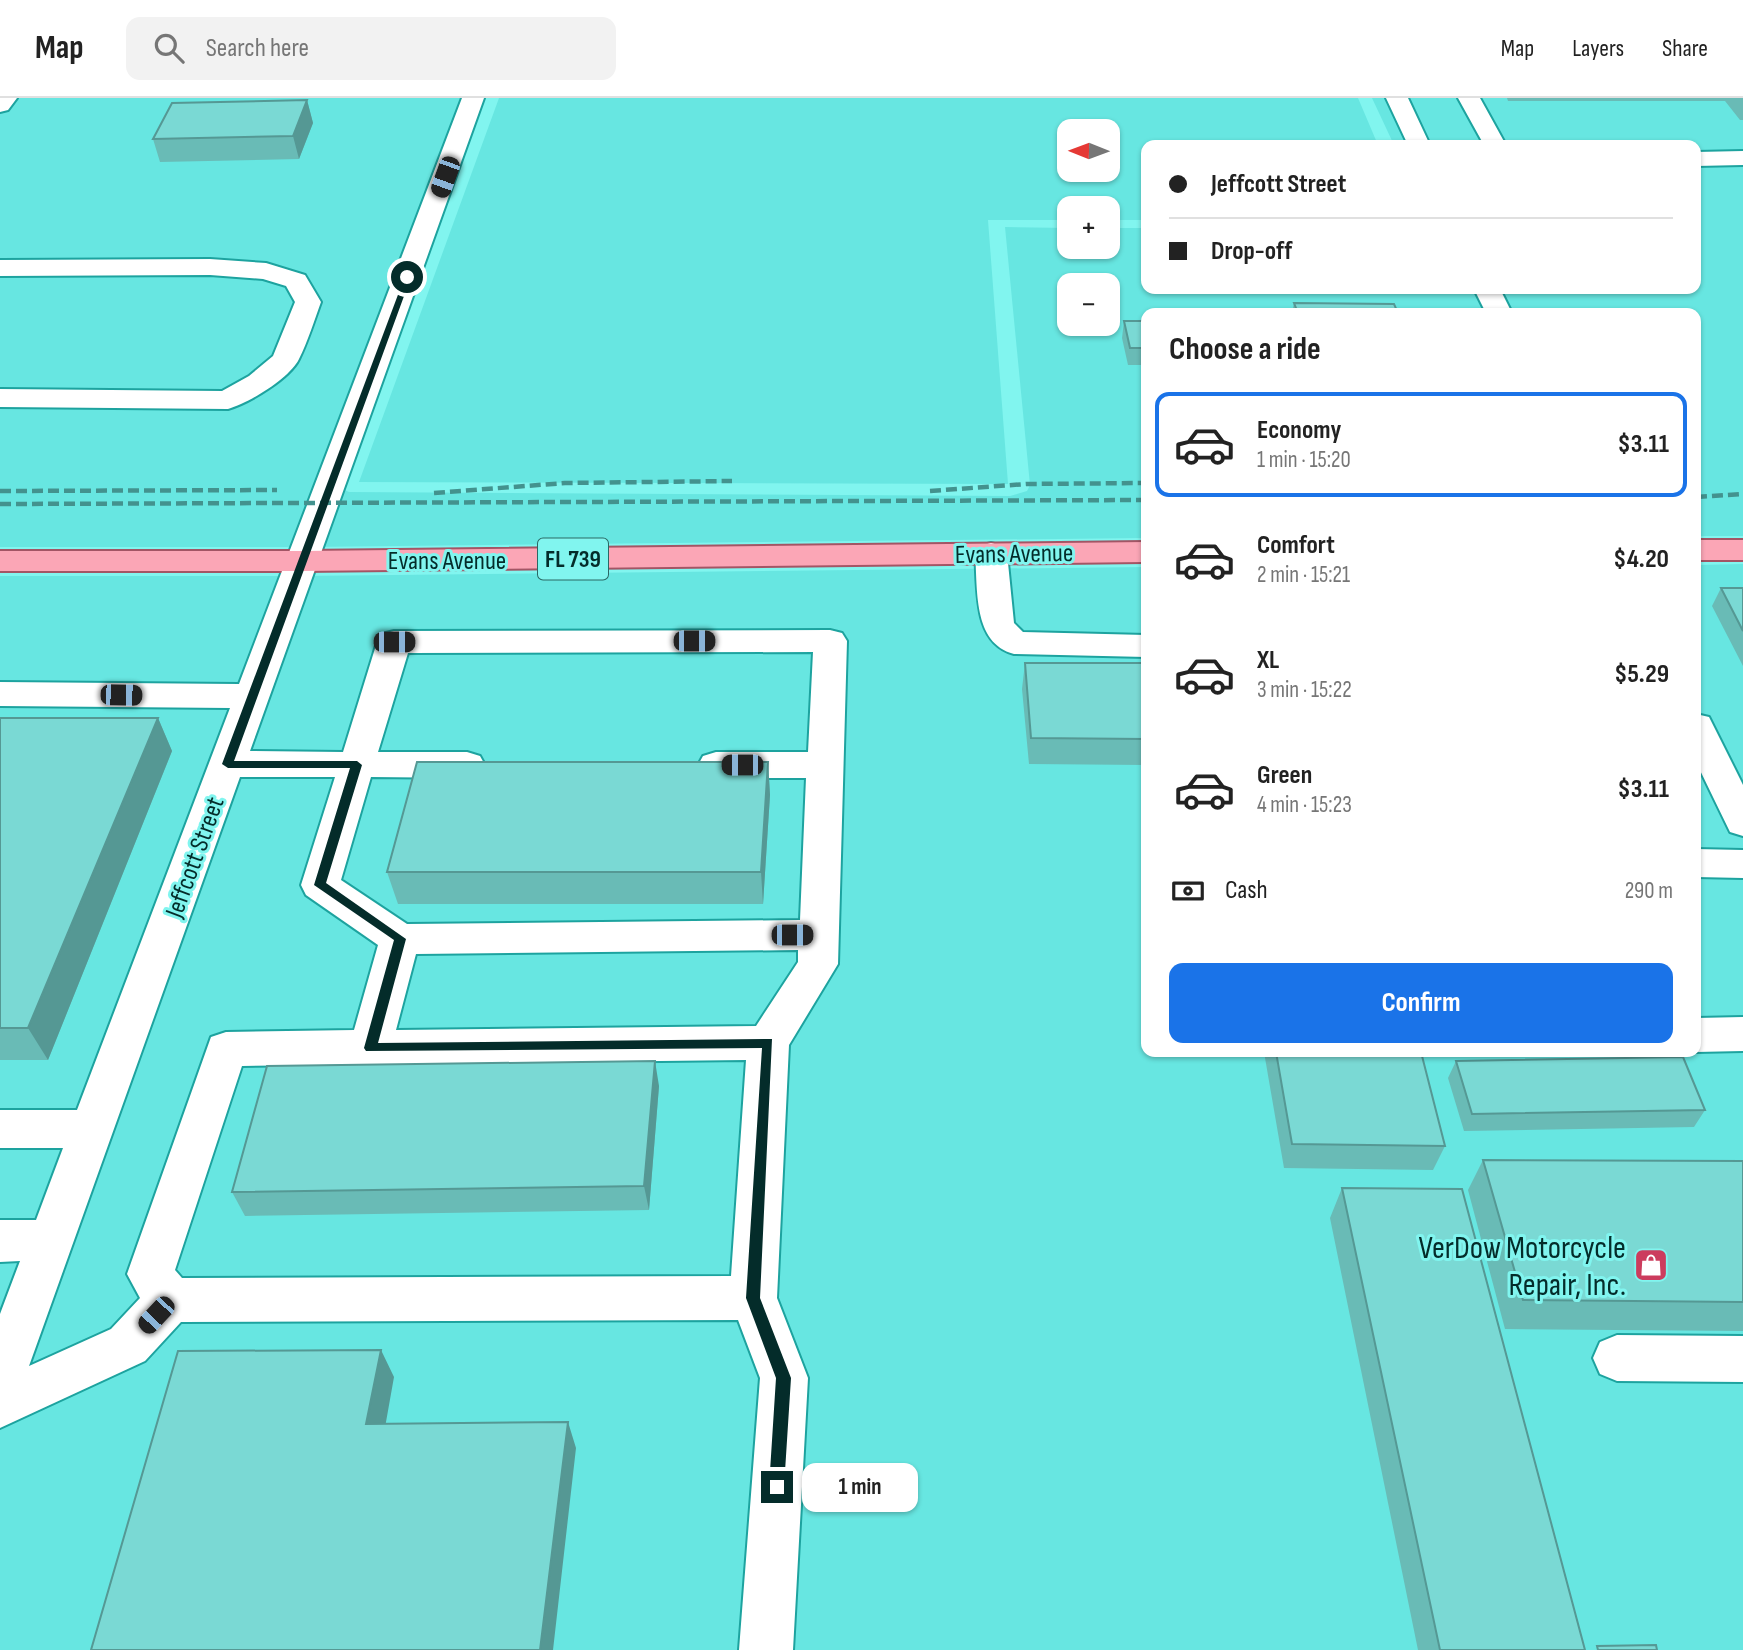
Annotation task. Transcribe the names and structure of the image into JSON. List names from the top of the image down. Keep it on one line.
{"streets":{"main road":["Evans Avenue","FL 739"],"street":["Jeffcott Street"]},"crossings":[["Evans Avenue","Jeffcott Street"]],"places":{"shop":["VerDow Motorcycle Repair, Inc."]},"north":"left","page":{"header":"Map","search":"Search here","nav":["Map","Layers","Share"],"map_buttons":["+","−"],"banner":["Jeffcott Street","Drop-off"],"heading":"Choose a ride","list":[{"name":"Economy","note":"1 min · 15:20","value":"$3.11"},{"name":"Comfort","note":"2 min · 15:21","value":"$4.20"},{"name":"XL","note":"3 min · 15:22","value":"$5.29"},{"name":"Green","note":"4 min · 15:23","value":"$3.11"}],"pay":["Cash","290 m"],"buttons":"Confirm","bubble":"1 min"}}
